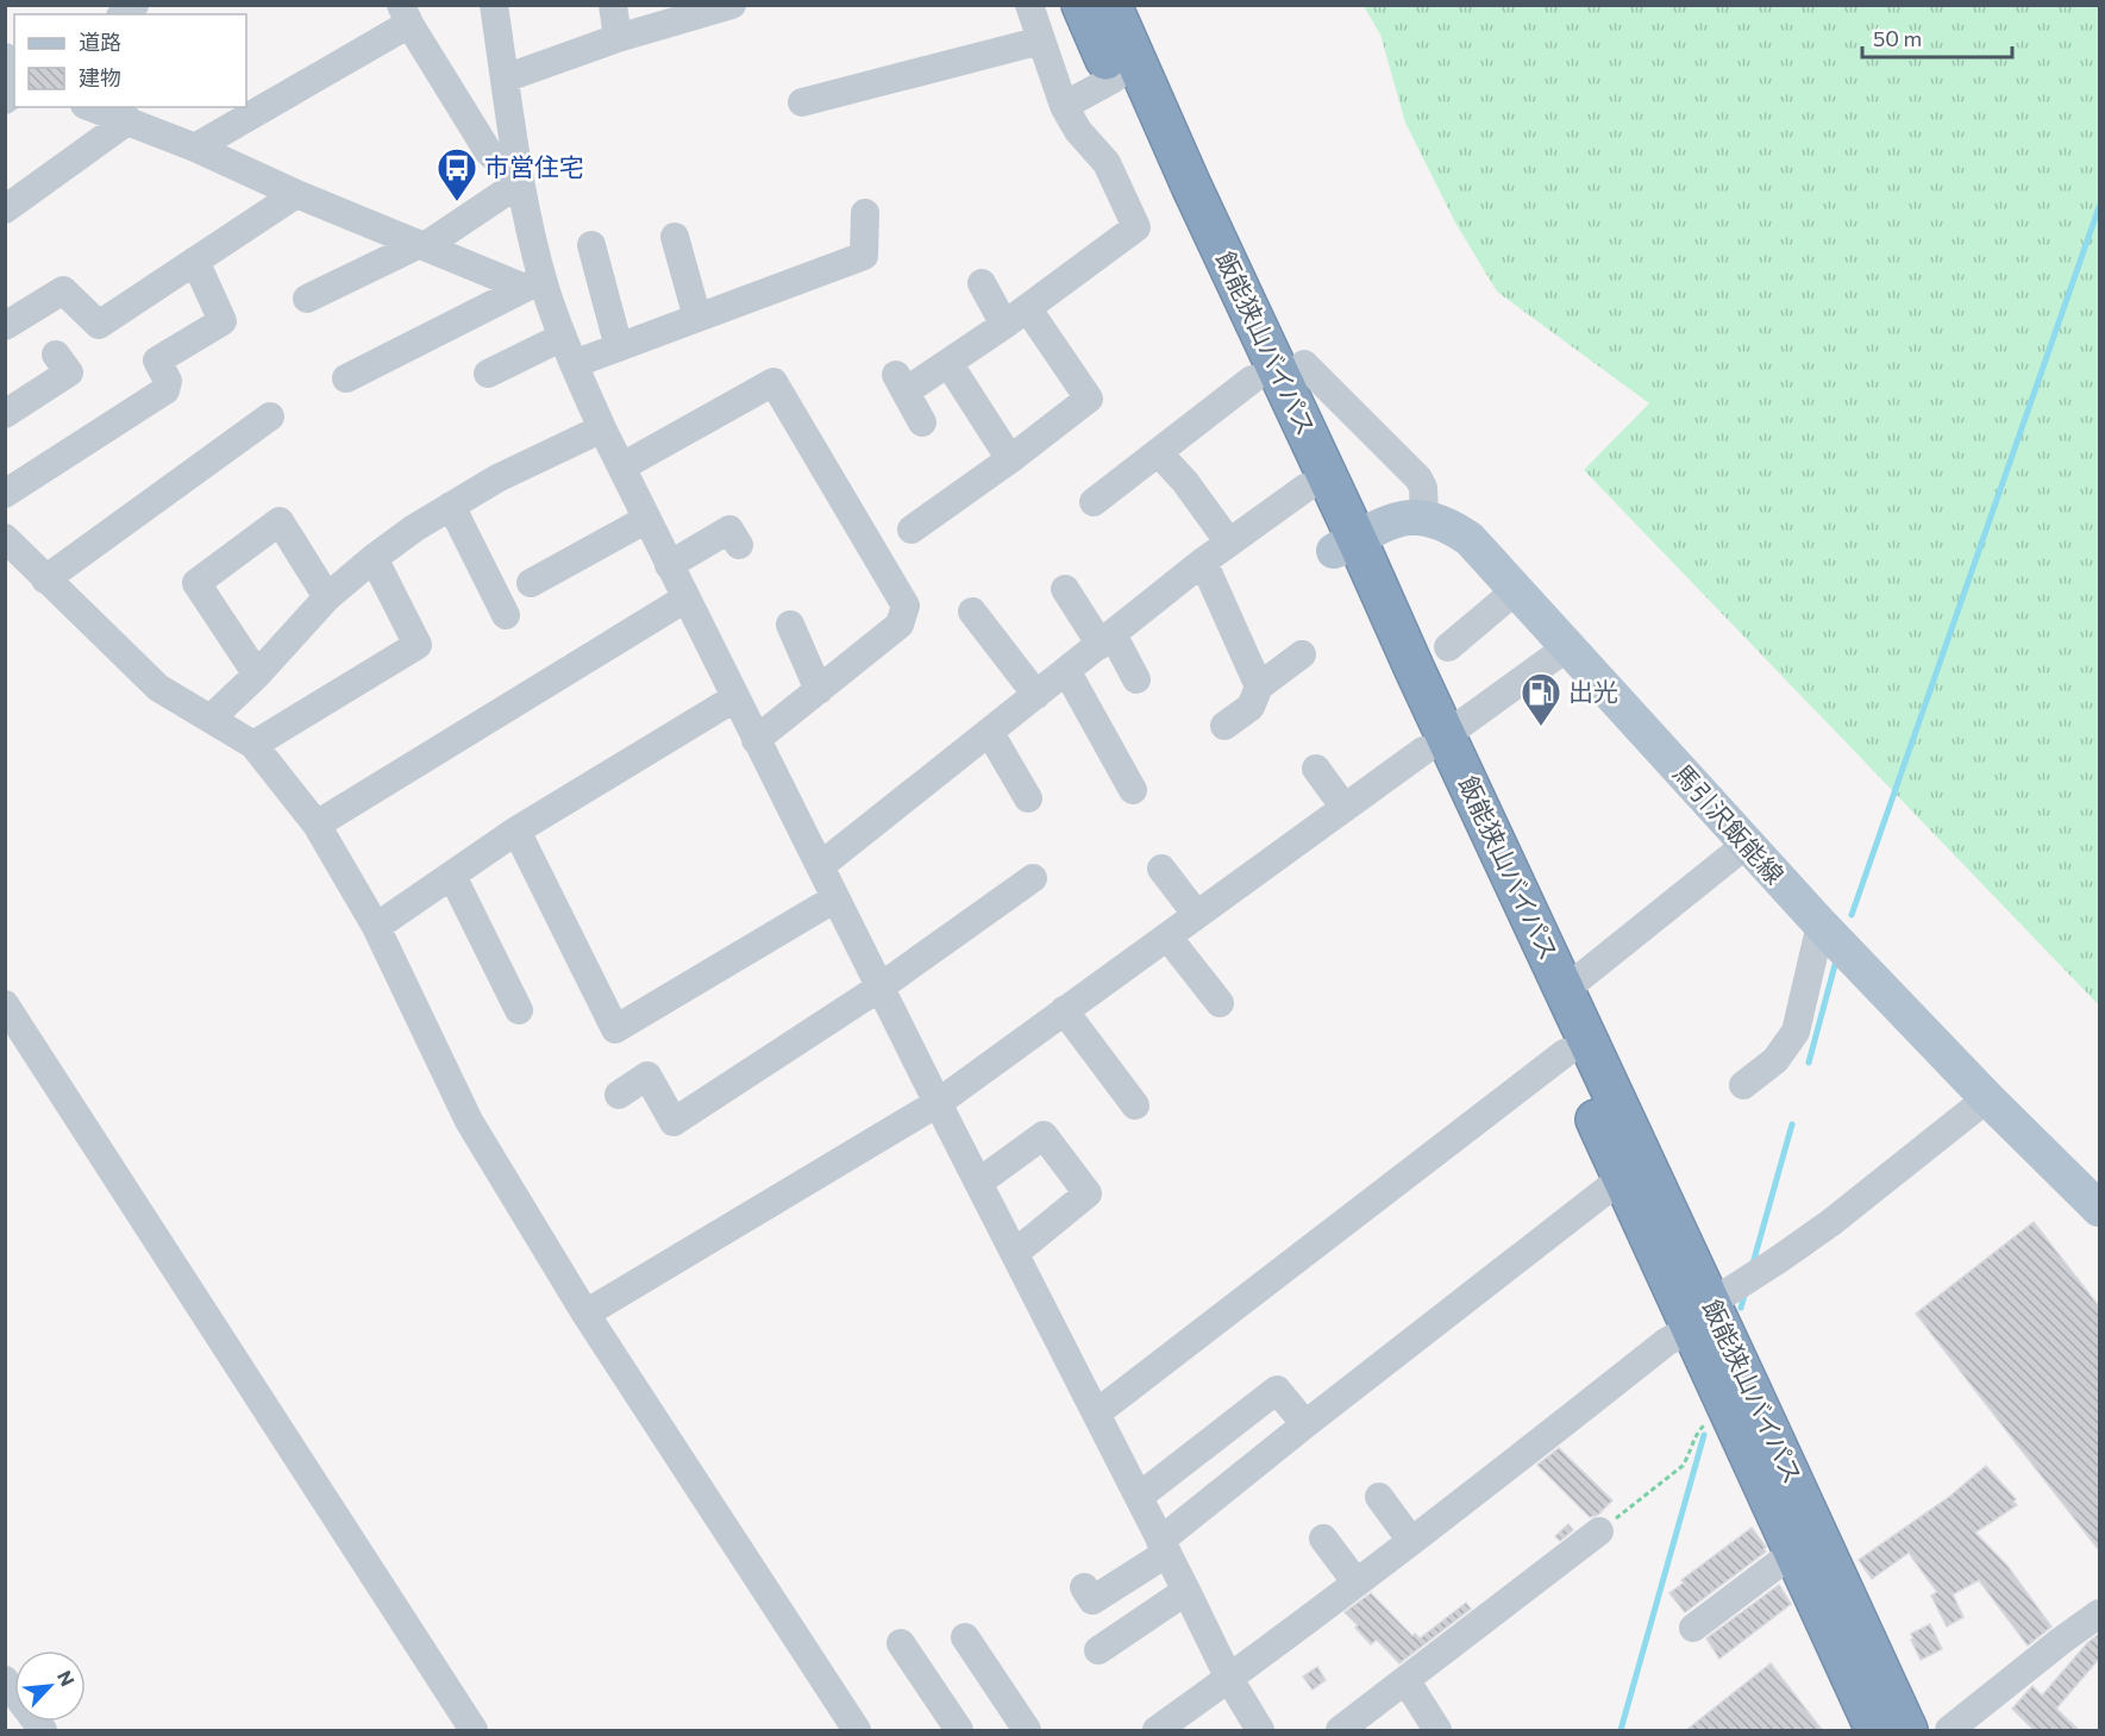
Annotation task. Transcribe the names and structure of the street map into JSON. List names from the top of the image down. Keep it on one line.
{"streets":{"highway":["飯能狭山バイパス"],"main road":["馬引沢飯能線"]},"places":{"bus stop":["市営住宅"],"fuel station":["出光"]},"legend":["道路","建物"],"scale_bar":"50 m","north":"top right"}
